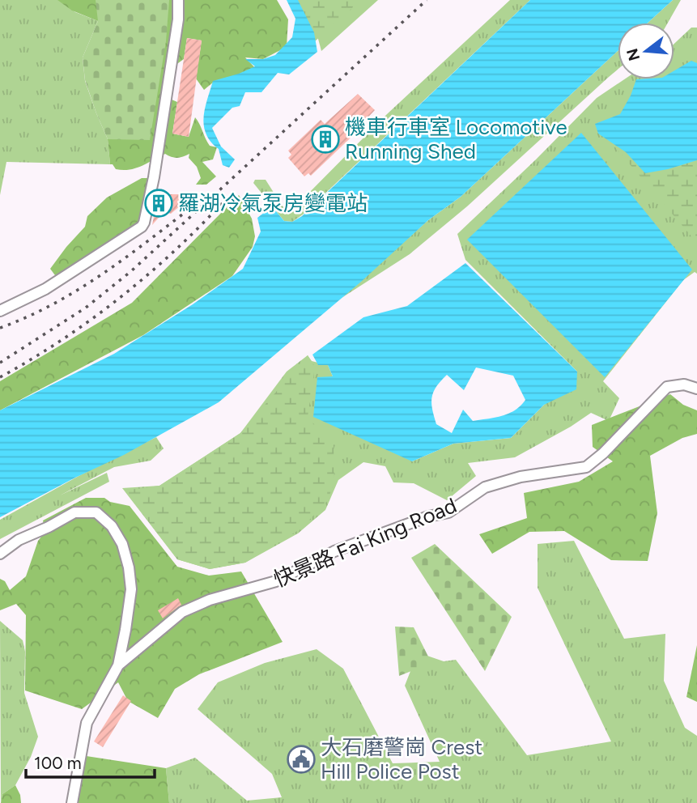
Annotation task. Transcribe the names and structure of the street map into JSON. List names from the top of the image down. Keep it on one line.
{"streets":{"street":["快景路 Fai King Road"]},"places":{"building":["機車行車室 Locomotive Running Shed","羅湖冷氣泵房變電站"],"public building":["大石磨警崗 Crest Hill Police Post"]},"scale_bar":"100 m","north":"left"}
